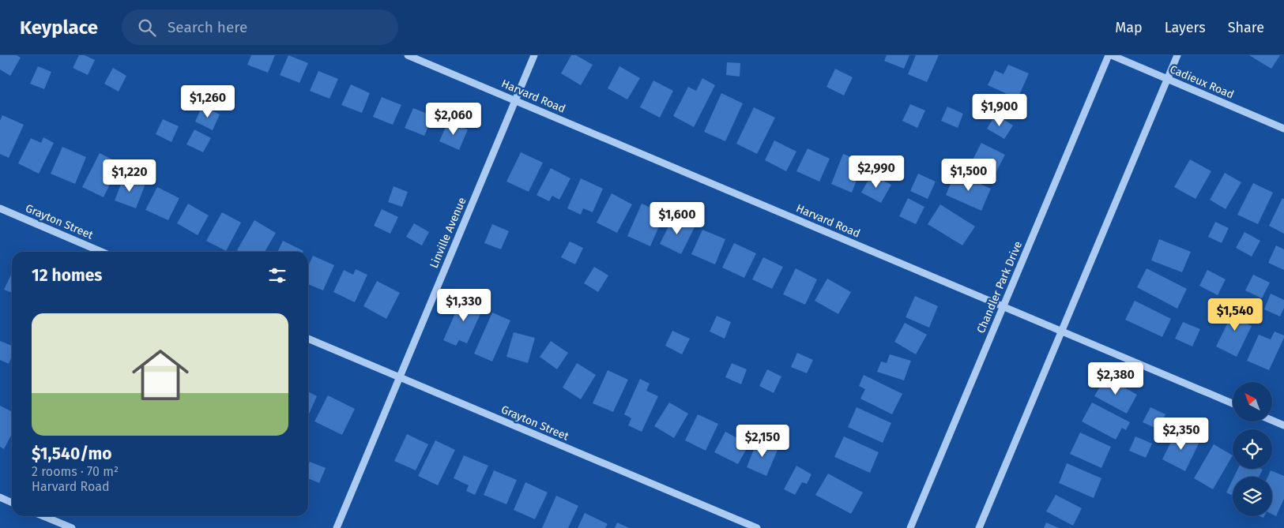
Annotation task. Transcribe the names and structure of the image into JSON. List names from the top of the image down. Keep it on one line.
{"streets":{"street":["Cadieux Road","Harvard Road","Grayton Street","Linville Avenue","Chandler Park Drive"]},"crossings":[["Cadieux Road","Chandler Park Drive"],["Harvard Road","Linville Avenue"],["Harvard Road","Chandler Park Drive"],["Grayton Street","Linville Avenue"]],"north":"top left","page":{"header":"Keyplace","search":"Search here","nav":["Map","Layers","Share"],"price":["$1,260","$1,900","$2,060","$2,990","$1,500","$1,220","$1,600","$1,330","$1,540","$2,380","$2,350","$2,150"],"heading":"12 homes","list":[{"name":"$1,540/mo","note":"2 rooms · 70 m² · Harvard Road"}]}}
